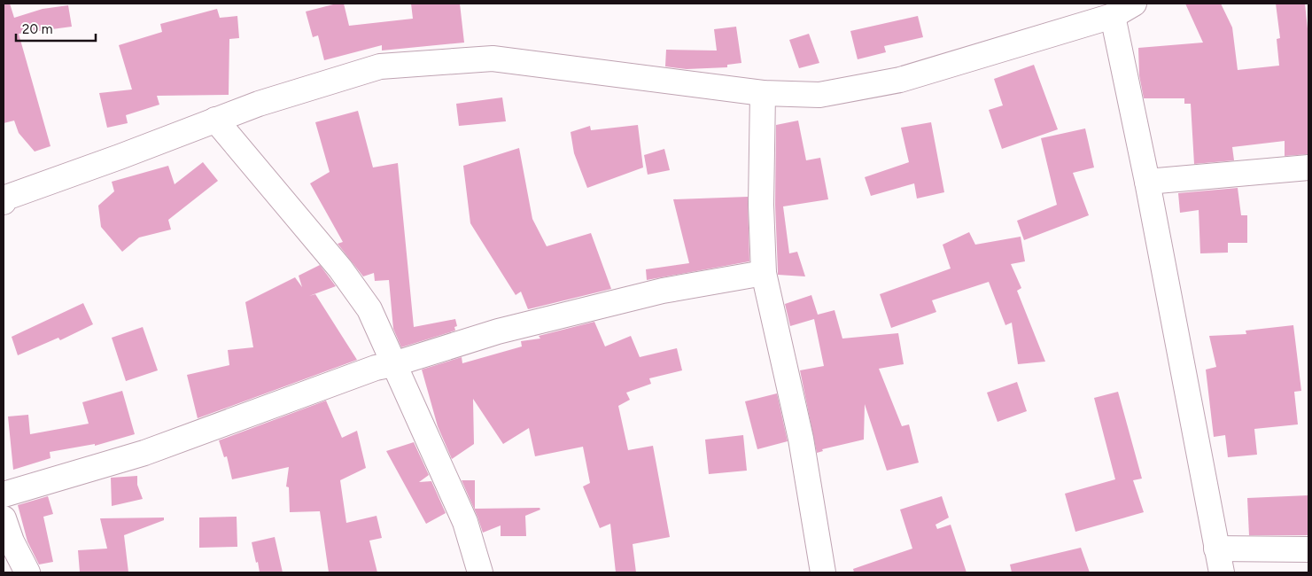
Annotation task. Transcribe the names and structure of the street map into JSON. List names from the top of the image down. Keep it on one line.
{"scale_bar":"20 m"}
